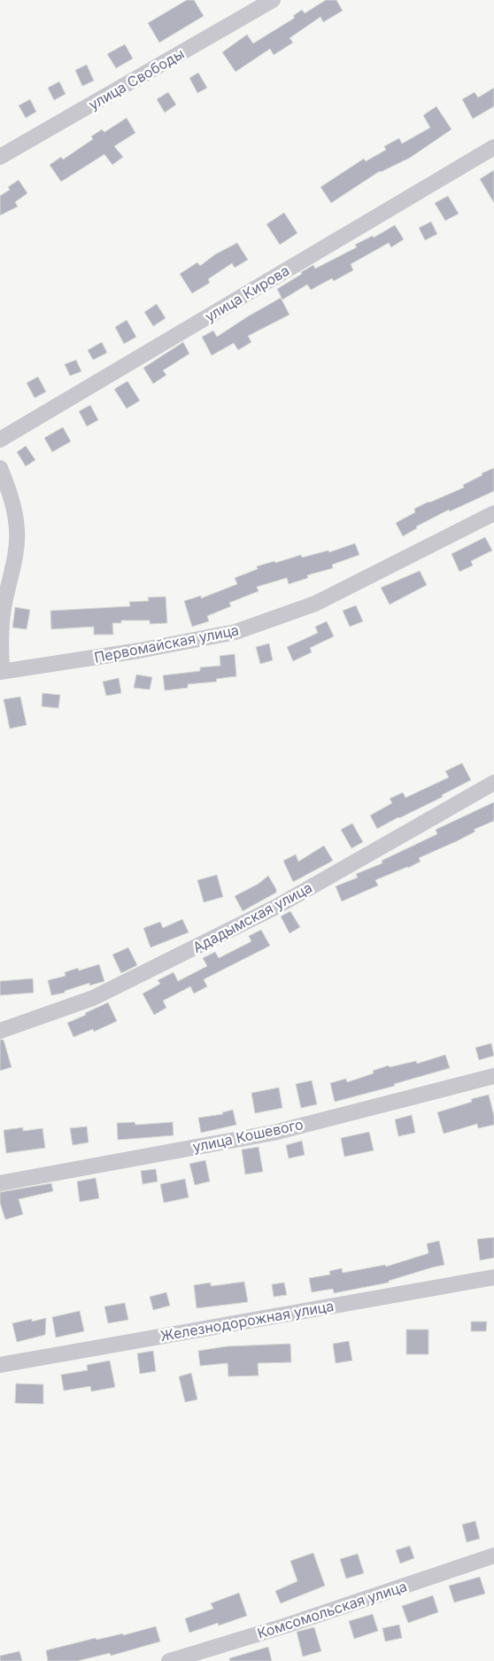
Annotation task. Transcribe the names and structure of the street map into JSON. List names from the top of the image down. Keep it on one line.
{"streets":{"street":["улица Свободы","улица Кирова","Первомайская улица","Ададымская улица","улица Кошевого","Железнодорожная улица","Комсомольская улица"]}}
